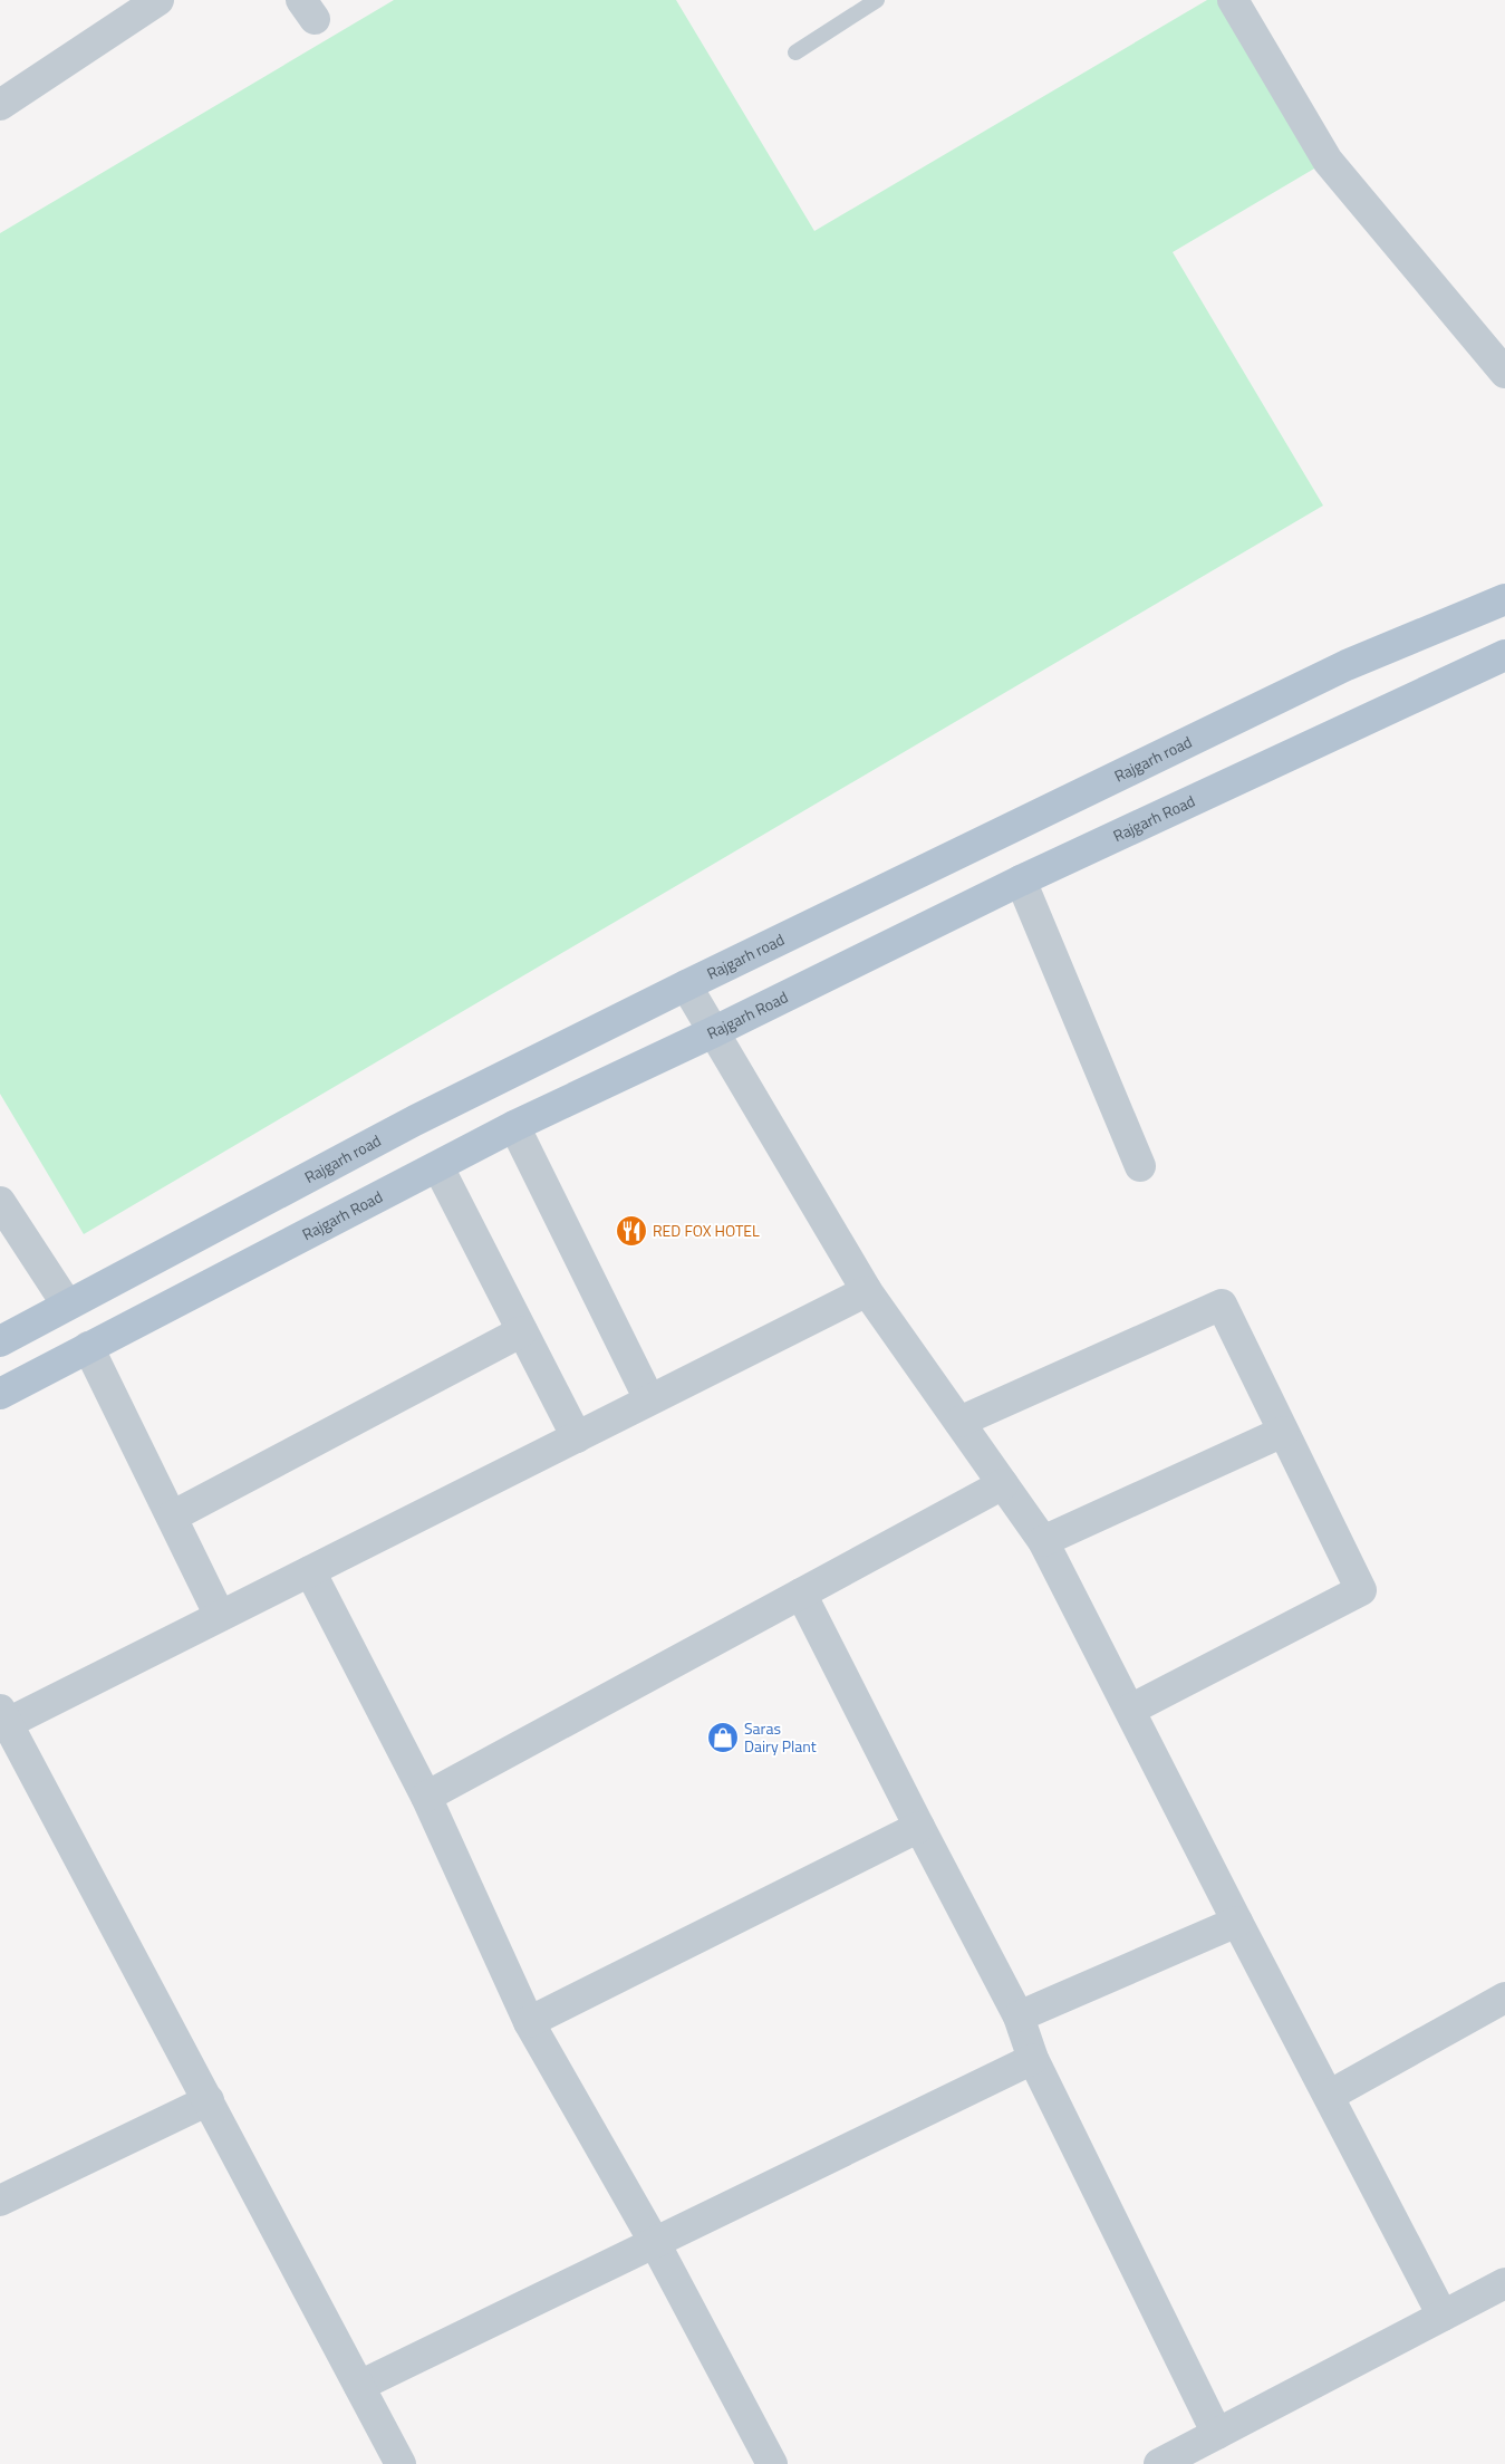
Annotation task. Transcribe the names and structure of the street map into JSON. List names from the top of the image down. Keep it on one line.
{"streets":{"main road":["Rajgarh road","Rajgarh Road"]},"places":{"restaurant":["RED FOX HOTEL"],"shop":["Saras Dairy Plant"]}}
